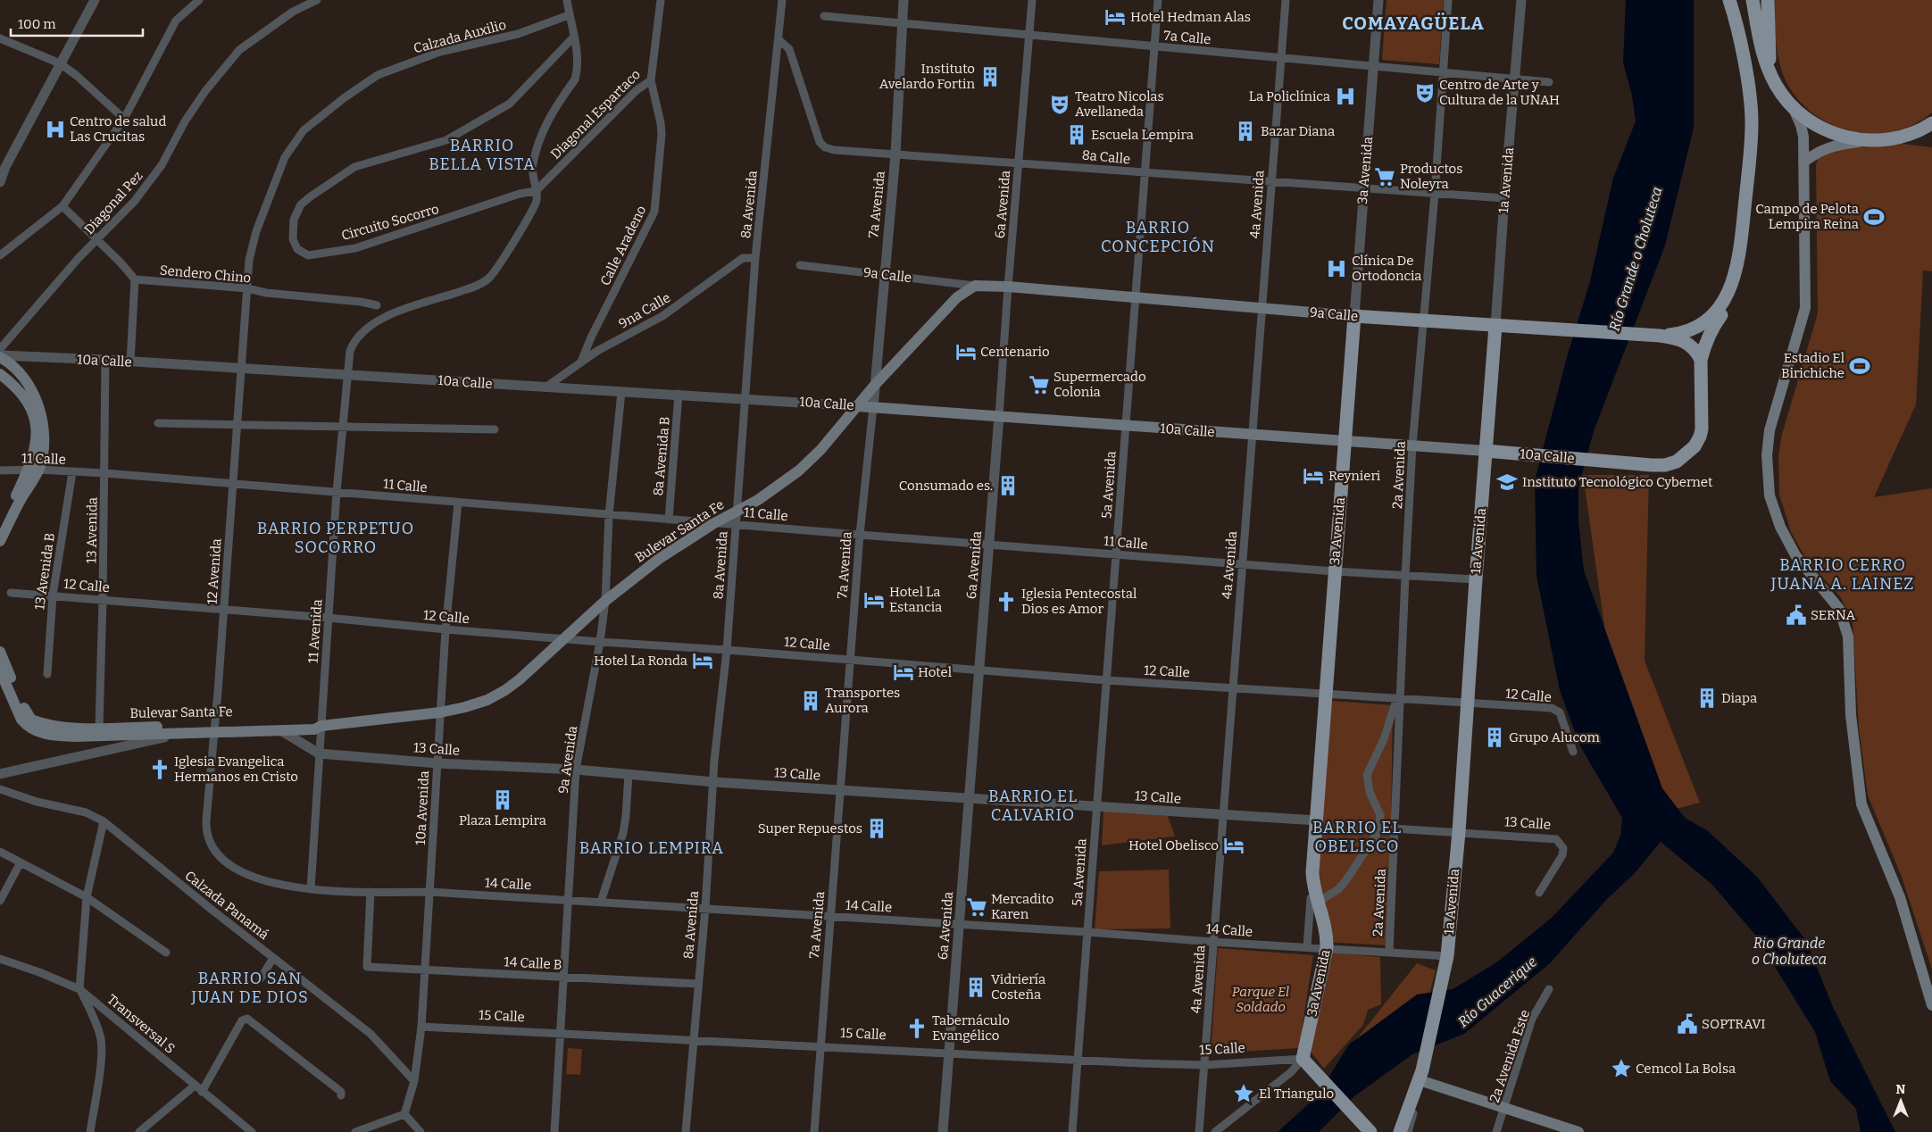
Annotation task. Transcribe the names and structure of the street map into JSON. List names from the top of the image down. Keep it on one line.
{"streets":{"main road":["3a Avenida","1a Avenida","9a Calle","10a Calle","Bulevar Santa Fe"],"street":["Calzada Auxilio","7a Calle","Diagonal Espartaco","8a Calle","Diagonal Pez","8a Avenida","7a Avenida","6a Avenida","4a Avenida","Circuito Socorro","Calle Aradeno","Sendero Chino","9na Calle","8a Avenida B","11 Calle","2a Avenida","5a Avenida","13 Avenida","13 Avenida B","12 Avenida","12 Calle","11 Avenida","13 Calle","9a Avenida","10a Avenida","14 Calle","Calzada Panamá","14 Calle B","15 Calle","Transversal S","2a Avenida Este"]},"crossings":[["Calzada Auxilio","Sendero Chino"],["Calzada Auxilio","12 Avenida"],["7a Calle","3a Avenida"],["7a Calle","1a Avenida"],["7a Calle","7a Avenida"],["7a Calle","6a Avenida"],["7a Calle","4a Avenida"],["7a Calle","2a Avenida"],["7a Calle","5a Avenida"],["Diagonal Espartaco","Circuito Socorro"],["Diagonal Espartaco","Calle Aradeno"],["8a Calle","3a Avenida"],["8a Calle","1a Avenida"],["8a Calle","8a Avenida"],["8a Calle","7a Avenida"],["8a Calle","6a Avenida"],["8a Calle","4a Avenida"],["8a Calle","2a Avenida"],["8a Calle","5a Avenida"],["3a Avenida","9a Calle"],["3a Avenida","10a Calle"],["3a Avenida","11 Calle"],["3a Avenida","12 Calle"],["3a Avenida","13 Calle"],["3a Avenida","14 Calle"],["3a Avenida","15 Calle"],["1a Avenida","9a Calle"],["1a Avenida","10a Calle"],["1a Avenida","11 Calle"],["1a Avenida","12 Calle"],["1a Avenida","13 Calle"],["1a Avenida","14 Calle"],["8a Avenida","9na Calle"],["8a Avenida","10a Calle"],["8a Avenida","11 Calle"],["8a Avenida","Bulevar Santa Fe"],["8a Avenida","12 Calle"],["8a Avenida","13 Calle"],["8a Avenida","14 Calle"],["8a Avenida","14 Calle B"],["8a Avenida","15 Calle"],["7a Avenida","9a Calle"],["7a Avenida","10a Calle"],["7a Avenida","11 Calle"],["7a Avenida","Bulevar Santa Fe"],["7a Avenida","12 Calle"],["7a Avenida","13 Calle"],["7a Avenida","14 Calle"],["7a Avenida","15 Calle"],["6a Avenida","9a Calle"],["6a Avenida","10a Calle"],["6a Avenida","11 Calle"],["6a Avenida","12 Calle"],["6a Avenida","13 Calle"],["6a Avenida","14 Calle"],["6a Avenida","15 Calle"],["4a Avenida","9a Calle"],["4a Avenida","10a Calle"],["4a Avenida","11 Calle"],["4a Avenida","12 Calle"],["4a Avenida","13 Calle"],["4a Avenida","14 Calle"],["4a Avenida","15 Calle"],["Calle Aradeno","9na Calle"],["Sendero Chino","12 Avenida"],["9a Calle","2a Avenida"],["9a Calle","5a Avenida"],["9a Calle","Bulevar Santa Fe"],["9na Calle","10a Calle"],["10a Calle","8a Avenida B"],["10a Calle","2a Avenida"],["10a Calle","5a Avenida"],["10a Calle","13 Avenida"],["10a Calle","Bulevar Santa Fe"],["10a Calle","12 Avenida"],["10a Calle","11 Avenida"],["10a Calle","9a Avenida"],["8a Avenida B","11 Calle"],["11 Calle","2a Avenida"],["11 Calle","5a Avenida"],["11 Calle","13 Avenida"],["11 Calle","Bulevar Santa Fe"],["11 Calle","13 Avenida B"],["11 Calle","12 Avenida"],["11 Calle","11 Avenida"],["11 Calle","9a Avenida"],["11 Calle","10a Avenida"],["2a Avenida","12 Calle"],["2a Avenida","13 Calle"],["2a Avenida","14 Calle"],["5a Avenida","12 Calle"],["5a Avenida","13 Calle"],["5a Avenida","14 Calle"],["5a Avenida","15 Calle"],["13 Avenida","Bulevar Santa Fe"],["13 Avenida","12 Calle"],["Bulevar Santa Fe","12 Avenida"],["Bulevar Santa Fe","12 Calle"],["Bulevar Santa Fe","11 Avenida"],["Bulevar Santa Fe","13 Calle"],["Bulevar Santa Fe","9a Avenida"],["Bulevar Santa Fe","10a Avenida"],["13 Avenida B","12 Calle"],["12 Avenida","12 Calle"],["12 Avenida","14 Calle"],["12 Calle","11 Avenida"],["12 Calle","9a Avenida"],["12 Calle","10a Avenida"],["11 Avenida","13 Calle"],["11 Avenida","14 Calle"],["13 Calle","9a Avenida"],["13 Calle","10a Avenida"],["9a Avenida","14 Calle"],["9a Avenida","14 Calle B"],["9a Avenida","15 Calle"],["10a Avenida","14 Calle"],["10a Avenida","Calzada Panamá"],["10a Avenida","14 Calle B"],["10a Avenida","15 Calle"],["14 Calle","14 Calle B"]],"districts":["COMAYAGÜELA","BARRIO BELLA VISTA","BARRIO CONCEPCIÓN","BARRIO PERPETUO SOCORRO","BARRIO CERRO JUANA A. LAINEZ","BARRIO EL CALVARIO","BARRIO EL OBELISCO","BARRIO LEMPIRA","BARRIO SAN JUAN DE DIOS"],"water":["Río Grande o Choluteca","Rio Grande o Choluteca","Río Guacerique"],"parks":["Parque El Soldado"],"places":{"hotel":["Hotel Hedman Alas","Centenario","Reynieri","Hotel La Estancia","Hotel La Ronda","Hotel","Hotel Obelisco"],"building":["Instituto Avelardo Fortin","Bazar Diana","Escuela Lempira","Consumado es.","Diapa","Transportes Aurora","Grupo Alucom","Plaza Lempira","Super Repuestos","Vidriería Costeña"],"theatre":["Centro de Arte y Cultura de la UNAH","Teatro Nicolas Avellaneda"],"hospital":["La Policlínica","Centro de salud Las Crucitas","Clínica De Ortodoncia"],"supermarket":["Productos Noleyra","Supermercado Colonia","Mercadito Karen"],"sports":["Campo de Pelota Lempira Reina","Estadio El Birichiche"],"school or university":["Instituto Tecnológico Cybernet"],"church":["Iglesia Pentecostal Dios es Amor","Iglesia Evangelica Hermanos en Cristo","Tabernáculo Evangélico"],"public building":["SERNA","SOPTRAVI"],"place":["Cemcol La Bolsa","El Triangulo"]},"scale_bar":"100 m","north":"top"}
